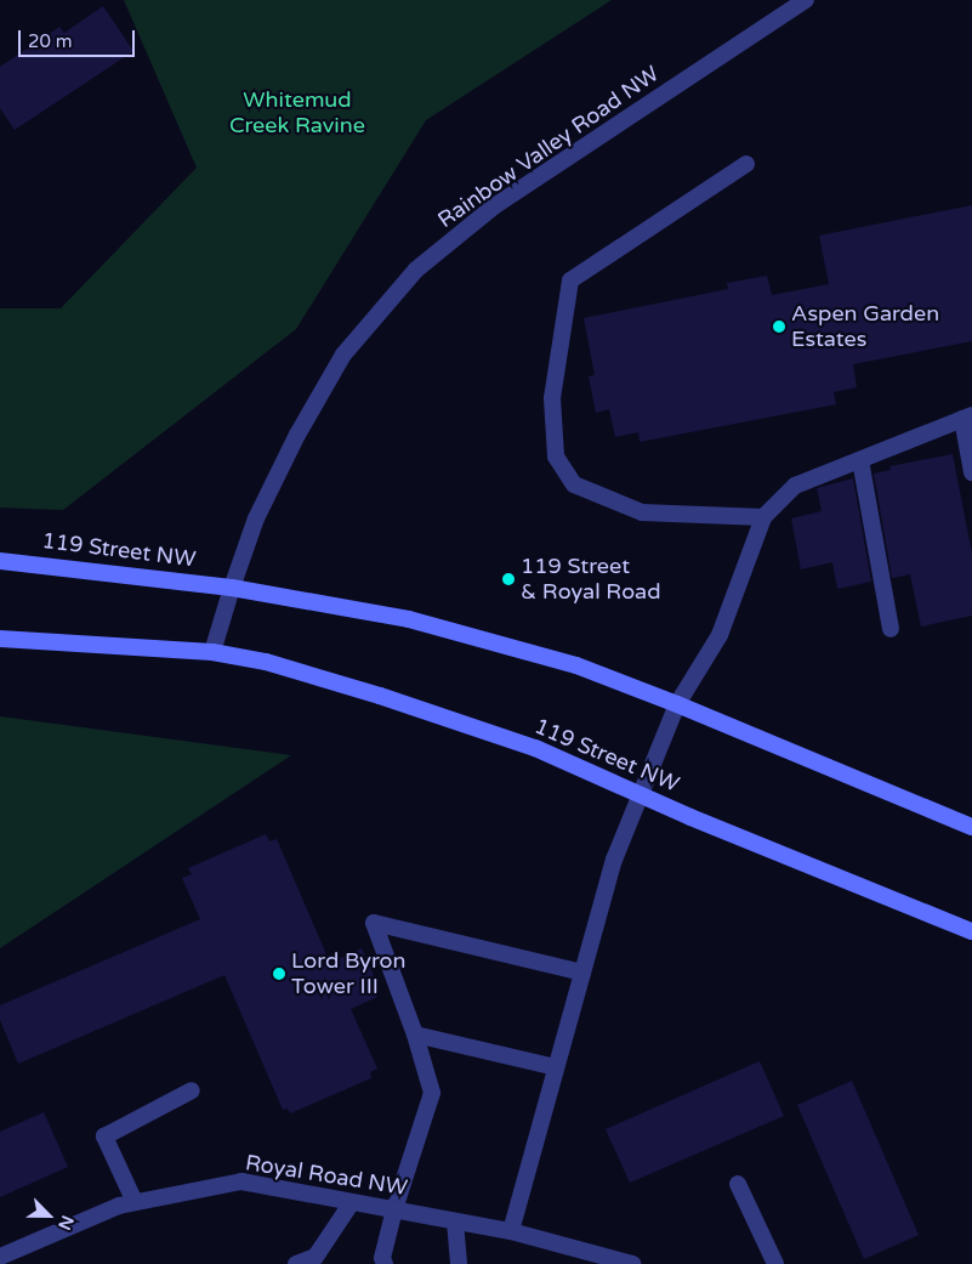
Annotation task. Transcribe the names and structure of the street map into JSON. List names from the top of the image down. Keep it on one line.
{"streets":{"main road":["119 Street NW"],"street":["Rainbow Valley Road NW","Royal Road NW"]},"crossings":[["Rainbow Valley Road NW","119 Street NW"]],"parks":["Whitemud Creek Ravine"],"places":["Aspen Garden Estates","119 Street & Royal Road","Lord Byron Tower III"],"scale_bar":"20 m","north":"bottom right"}
